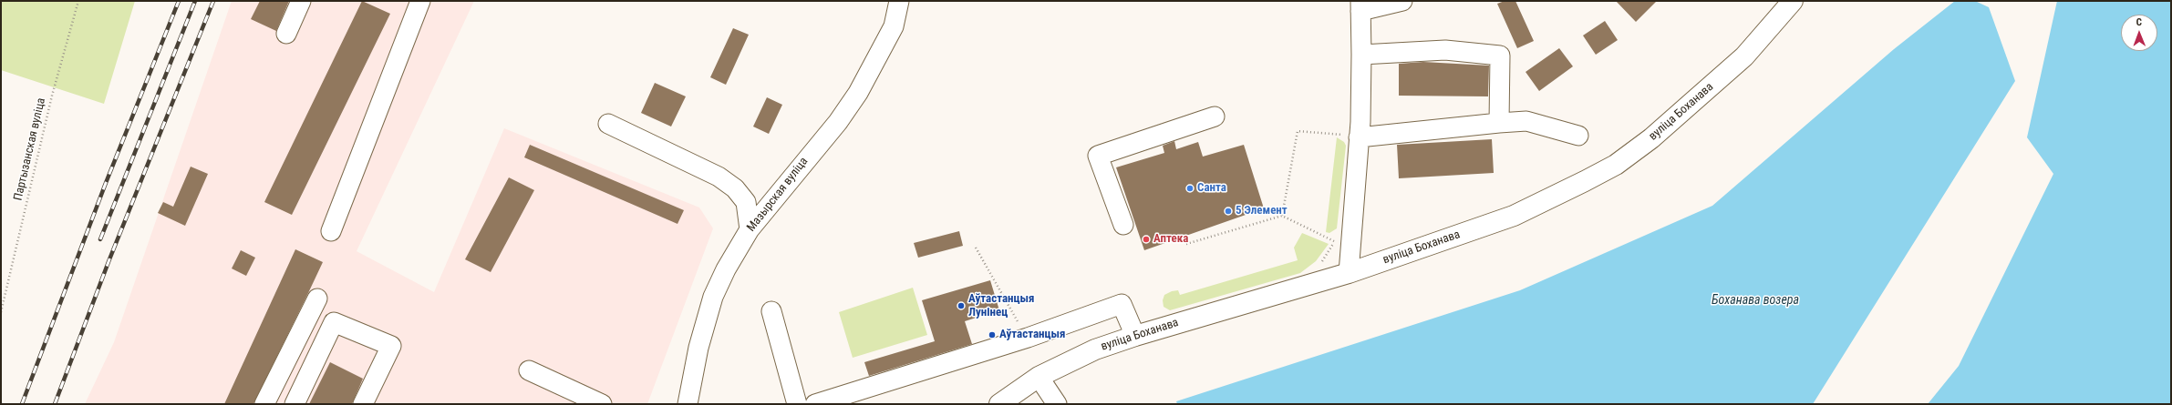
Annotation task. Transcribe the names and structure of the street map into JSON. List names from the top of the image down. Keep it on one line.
{"streets":{"main road":["вуліца Боханава"],"street":["Мазырская вуліца"],"path":["Партызанская вуліца"]},"water":["Боханава возера"],"places":["Санта","5 Элемент","Аптека","Аўтастанцыя Лунінец","Аўтастанцыя"],"north":"top"}
